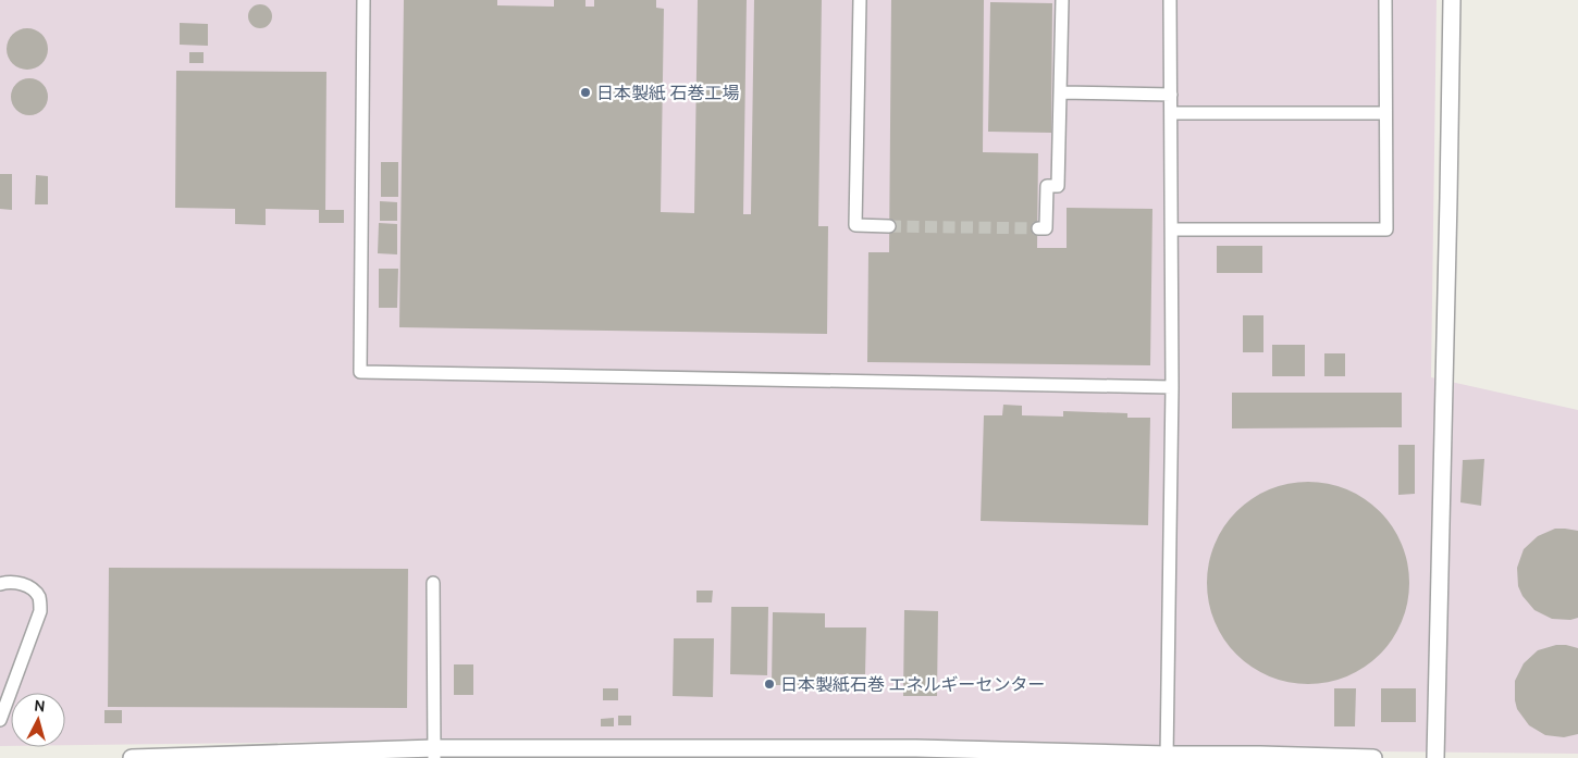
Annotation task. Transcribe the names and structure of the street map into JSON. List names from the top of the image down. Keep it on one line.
{"places":["日本製紙 石巻工場","日本製紙石巻 エネルギーセンター"],"north":"top"}
